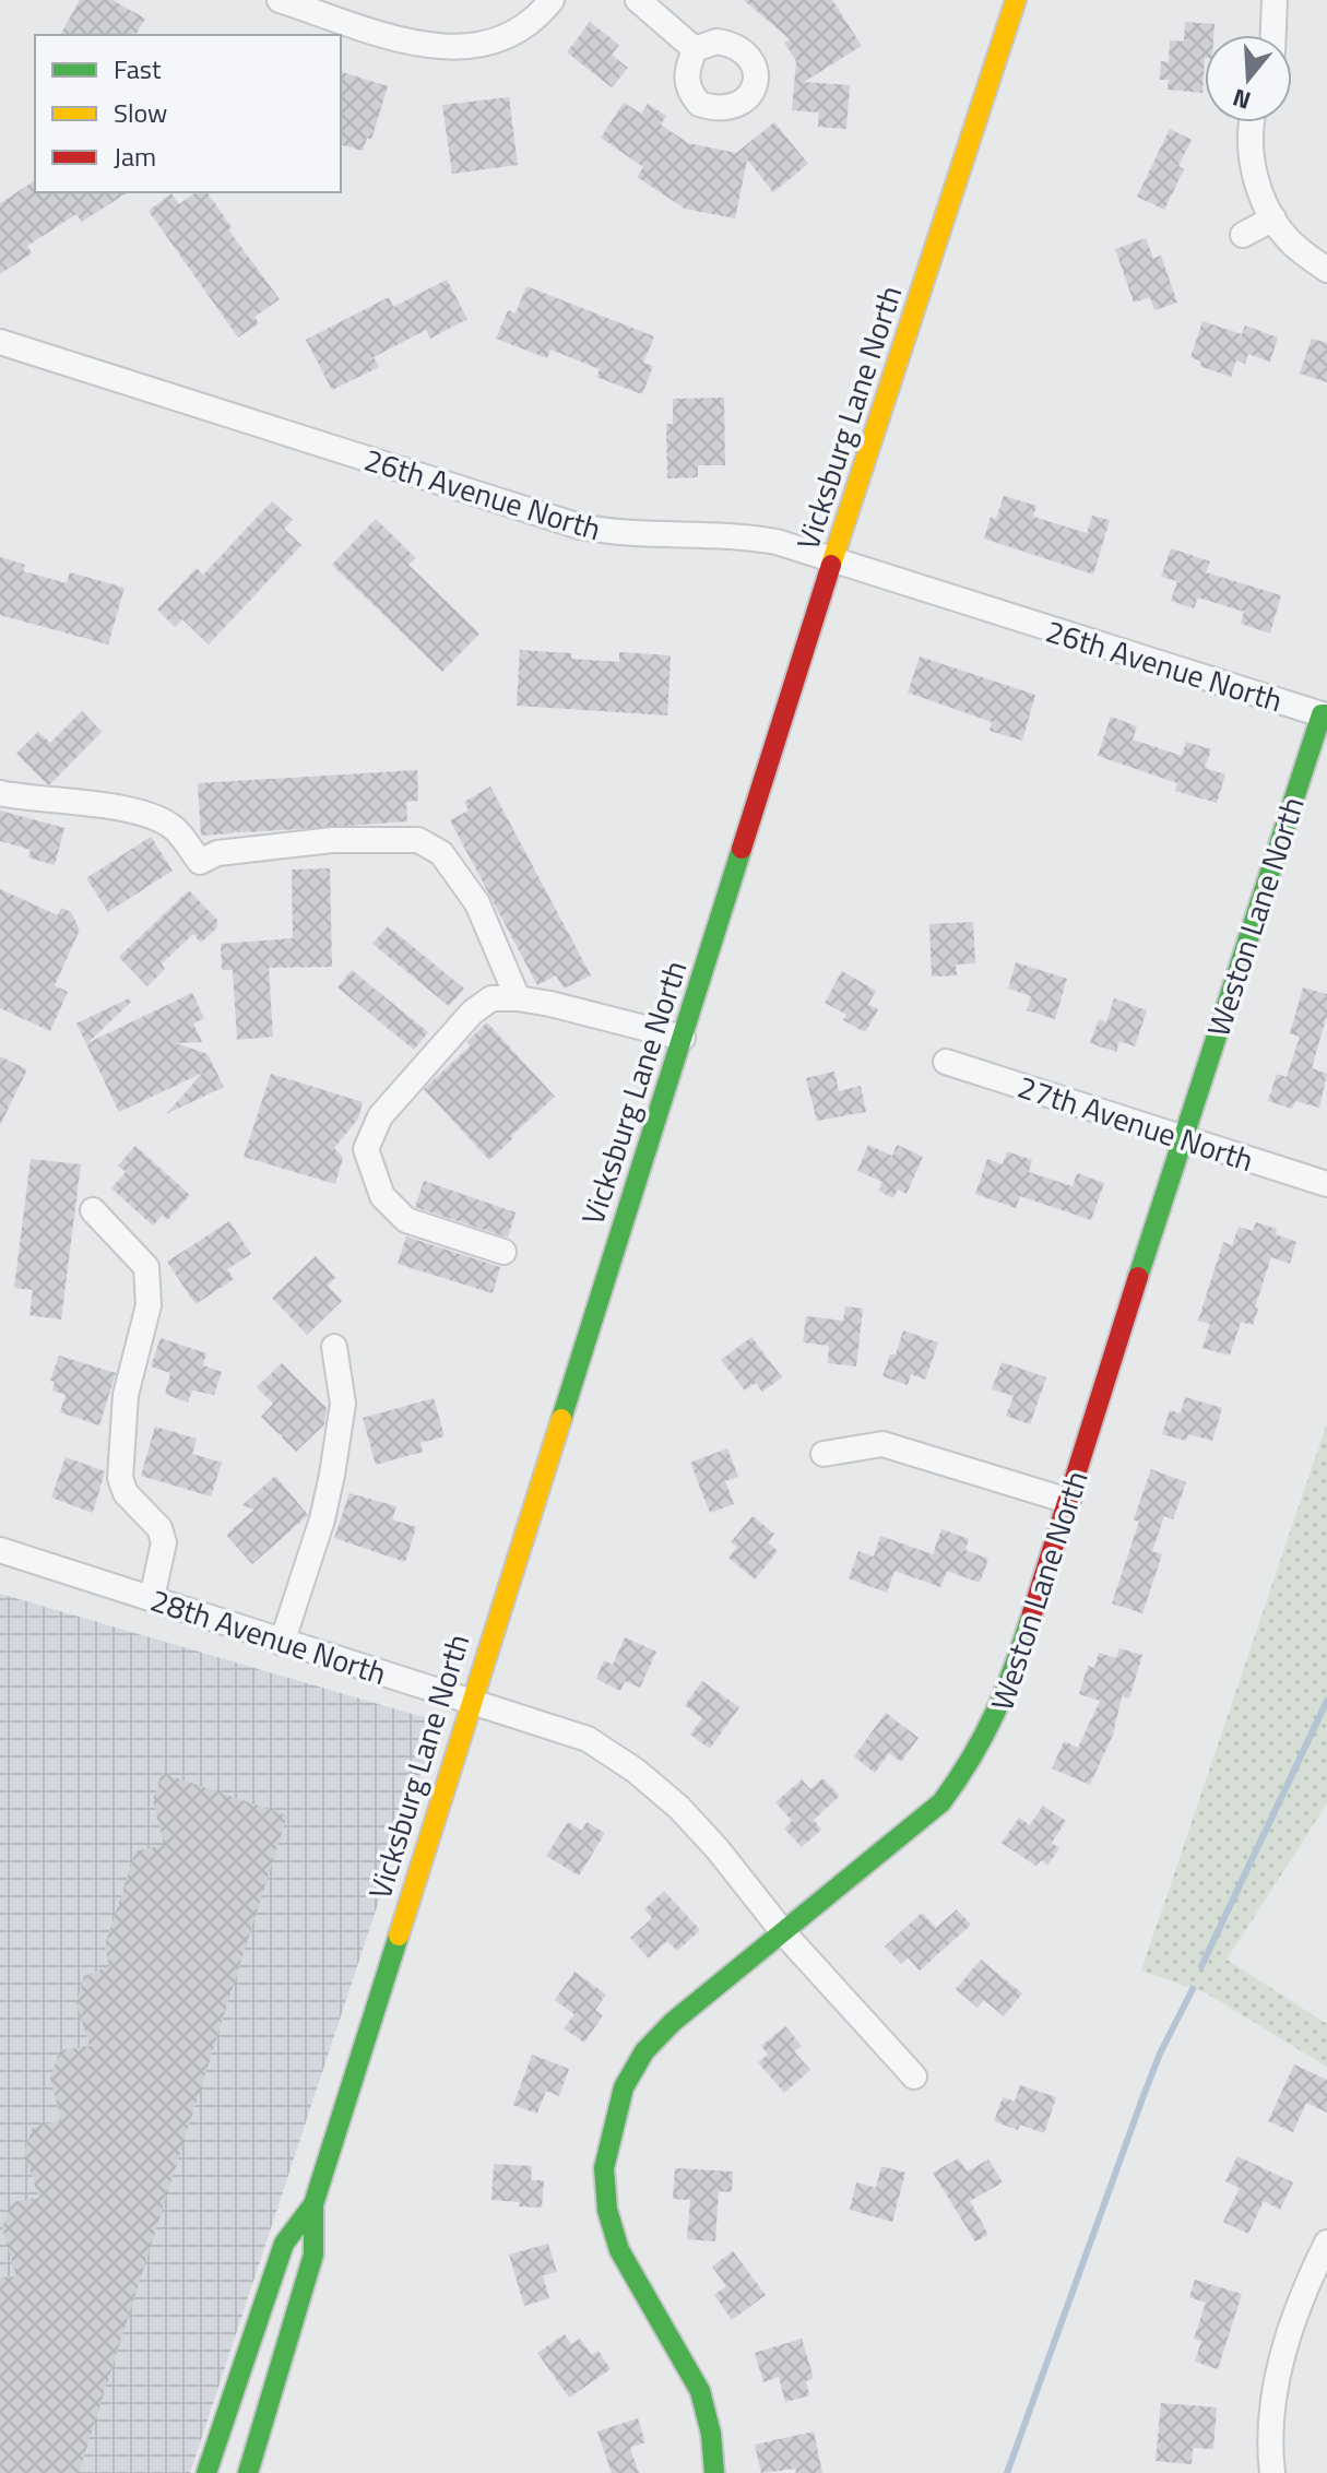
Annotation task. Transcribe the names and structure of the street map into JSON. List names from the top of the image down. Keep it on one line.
{"streets":{"main road":["Vicksburg Lane North","Weston Lane North"],"street":["26th Avenue North","27th Avenue North","28th Avenue North"]},"crossings":[["Vicksburg Lane North","26th Avenue North"],["Vicksburg Lane North","28th Avenue North"],["26th Avenue North","Weston Lane North"],["Weston Lane North","27th Avenue North"],["Weston Lane North","28th Avenue North"]],"legend":["Fast","Slow","Jam"],"north":"bottom"}
